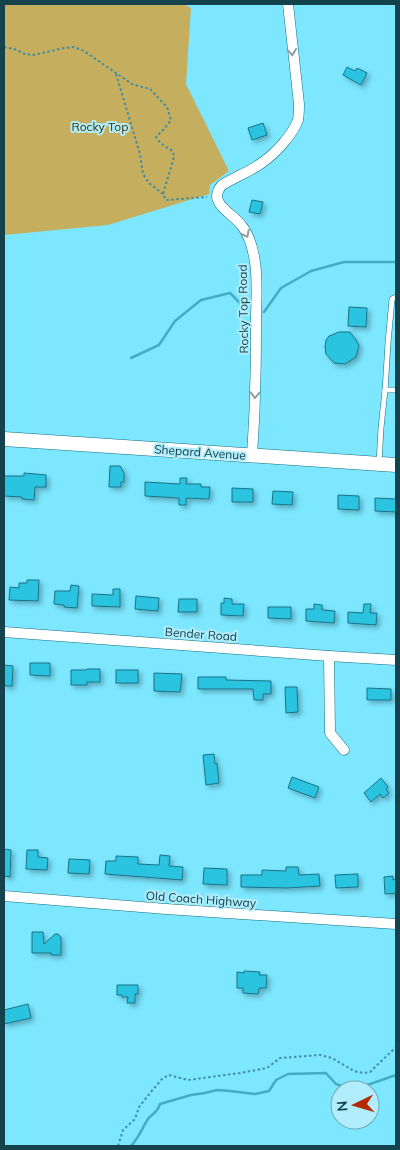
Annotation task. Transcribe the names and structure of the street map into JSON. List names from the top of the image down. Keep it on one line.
{"streets":{"main road":["Shepard Avenue"],"street":["Rocky Top Road","Bender Road","Old Coach Highway"]},"crossings":[["Rocky Top Road","Shepard Avenue"]],"one_way":["Rocky Top Road"],"parks":["Rocky Top"],"north":"left"}
